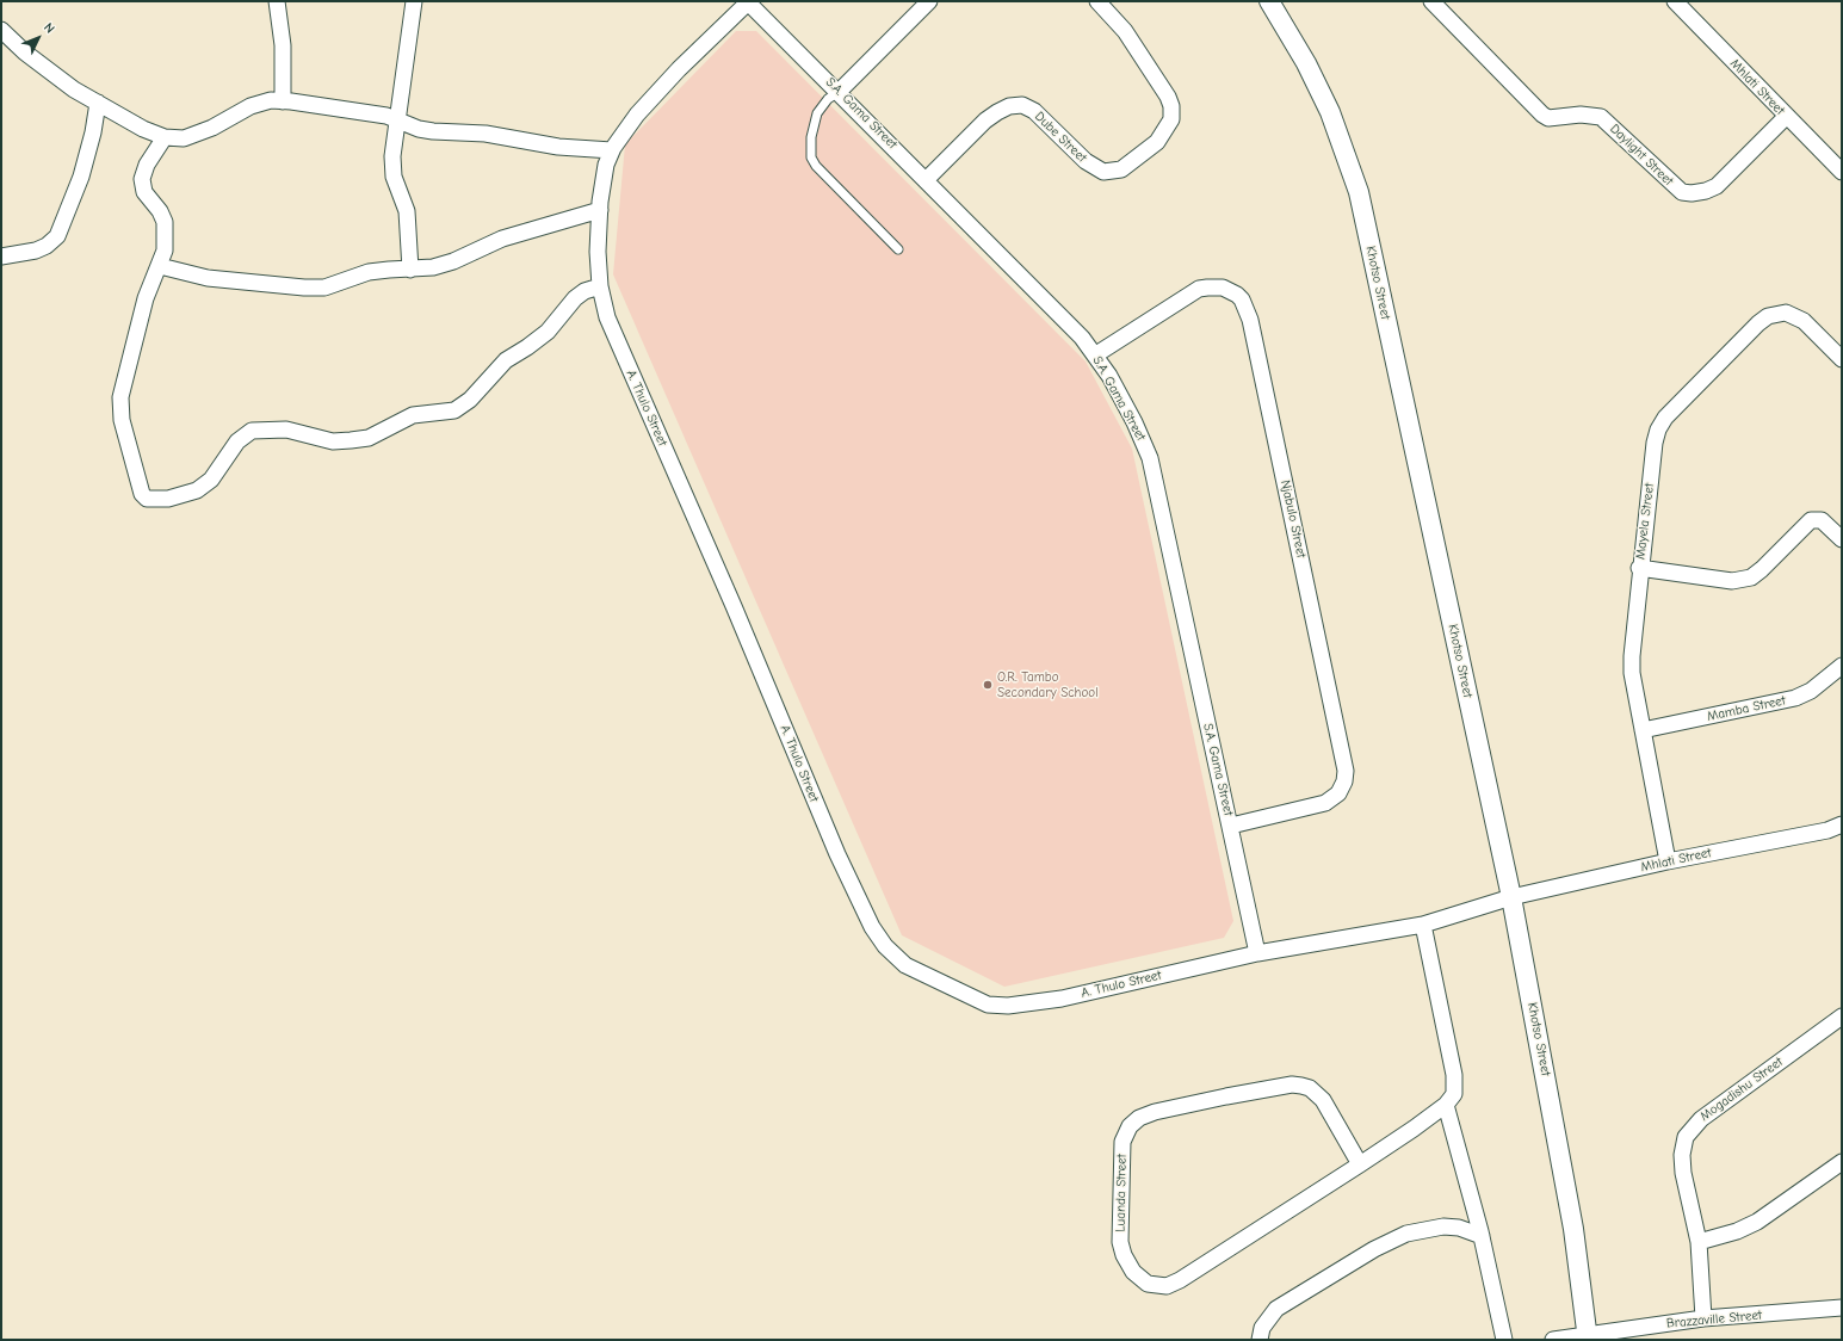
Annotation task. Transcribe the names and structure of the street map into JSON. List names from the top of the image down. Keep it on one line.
{"streets":{"street":["Mhlati Street","S.A. Gama Street","Dube Street","Daylight Street","Khotso Street","A. Thulo Street","Njabulo Street","Mayela Street","Mamba Street","Mogadishu Street","Luanda Street","Brazzaville Street"]},"crossings":[["Mhlati Street","Daylight Street"],["Mhlati Street","Khotso Street"],["Mhlati Street","A. Thulo Street"],["Mhlati Street","Mayela Street"],["S.A. Gama Street","Dube Street"],["S.A. Gama Street","A. Thulo Street"],["S.A. Gama Street","Njabulo Street"],["Khotso Street","A. Thulo Street"],["Khotso Street","Brazzaville Street"],["Mayela Street","Mamba Street"],["Mogadishu Street","Brazzaville Street"]],"places":["O.R. Tambo Secondary School"],"north":"top right"}
